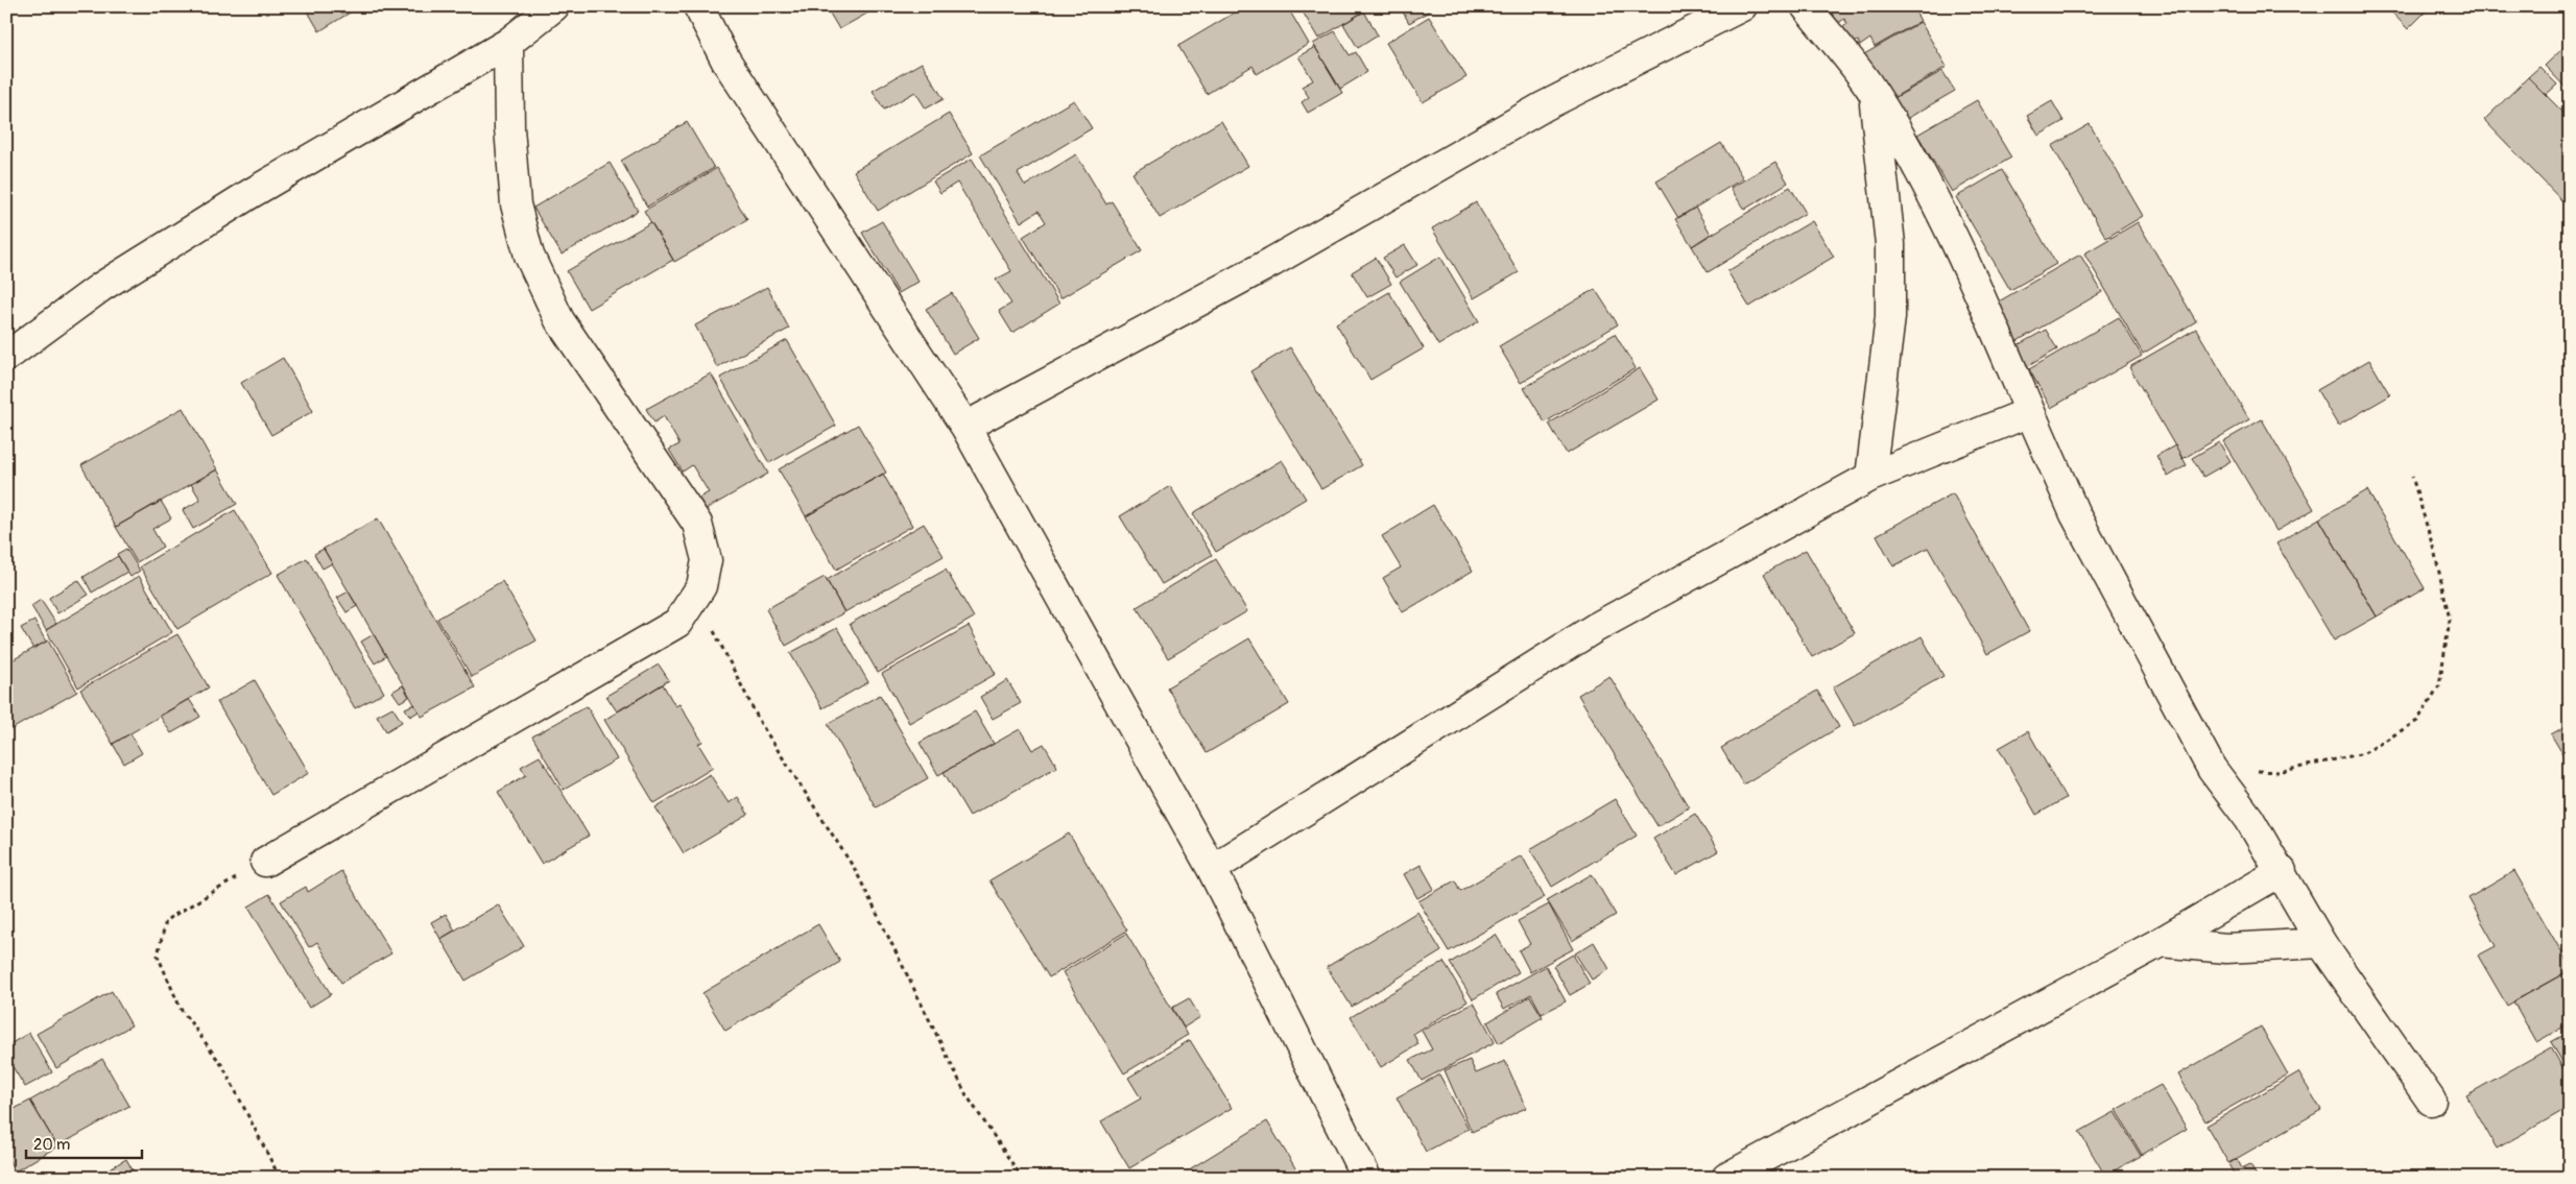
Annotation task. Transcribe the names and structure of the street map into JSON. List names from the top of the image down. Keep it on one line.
{"scale_bar":"20 m"}
